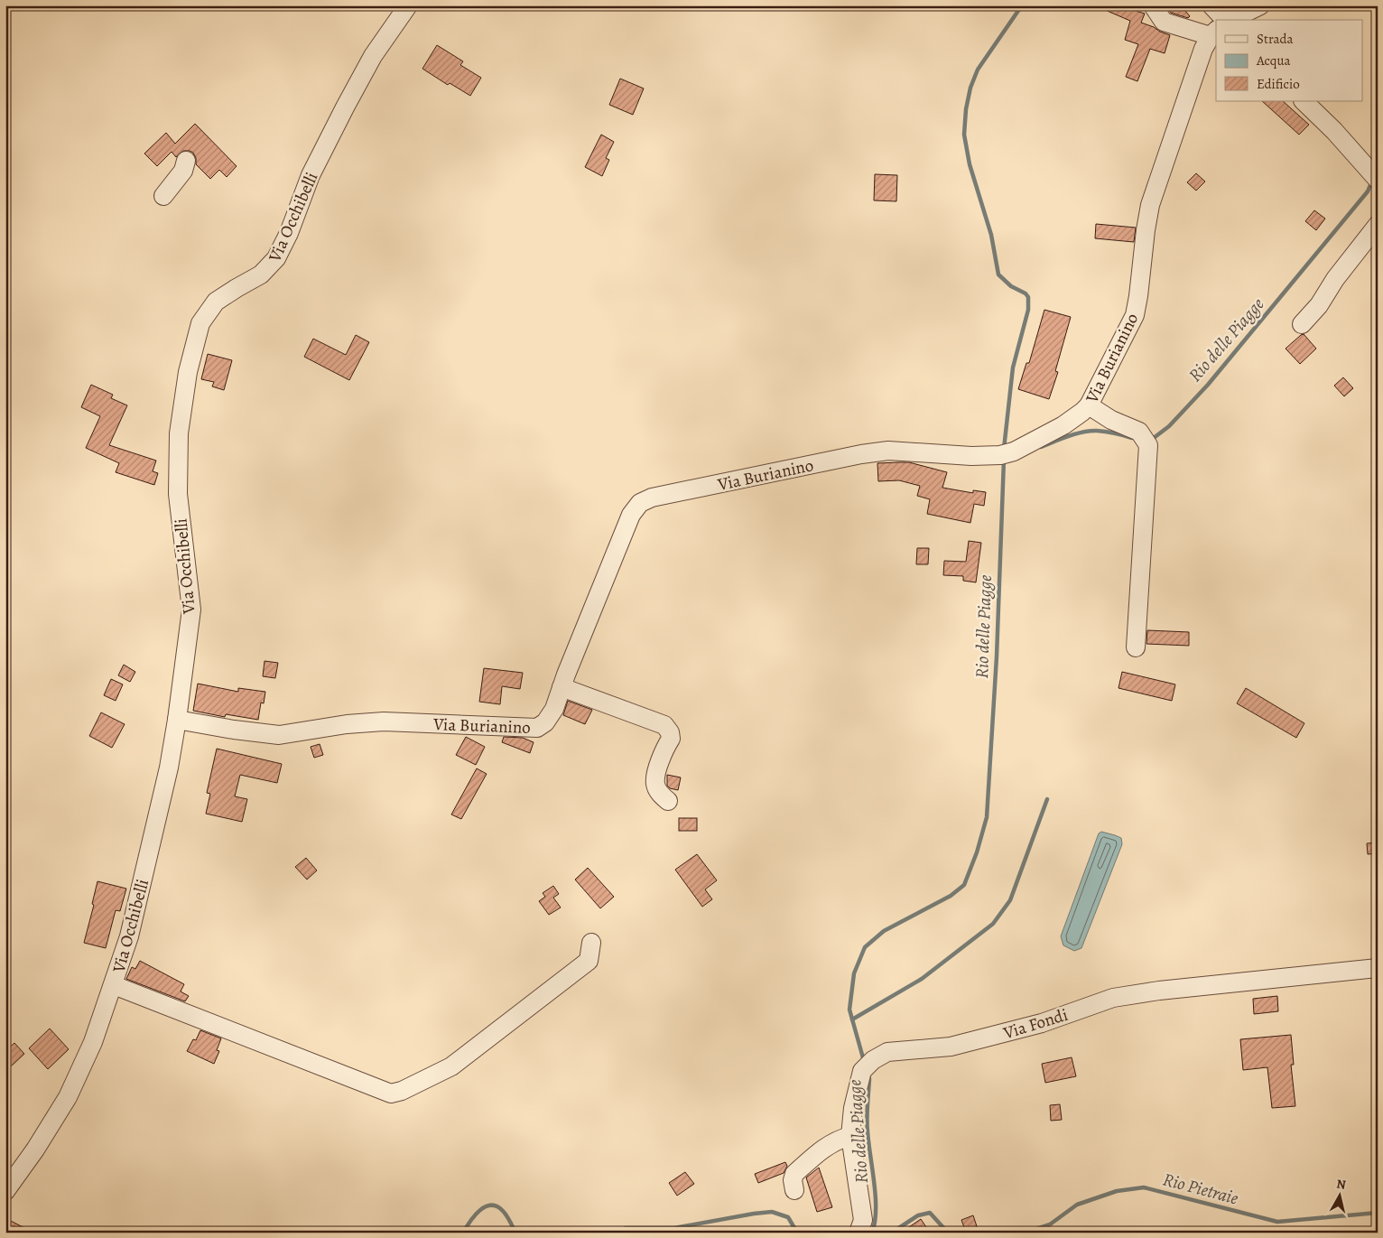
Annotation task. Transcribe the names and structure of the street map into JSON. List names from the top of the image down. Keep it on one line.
{"streets":{"street":["Via Occhibelli","Via Burianino","Via Fondi"]},"crossings":[["Via Occhibelli","Via Burianino"]],"water":["Rio delle Piagge","Rio Pietraie"],"legend":["Strada","Acqua","Edificio"],"north":"top"}
